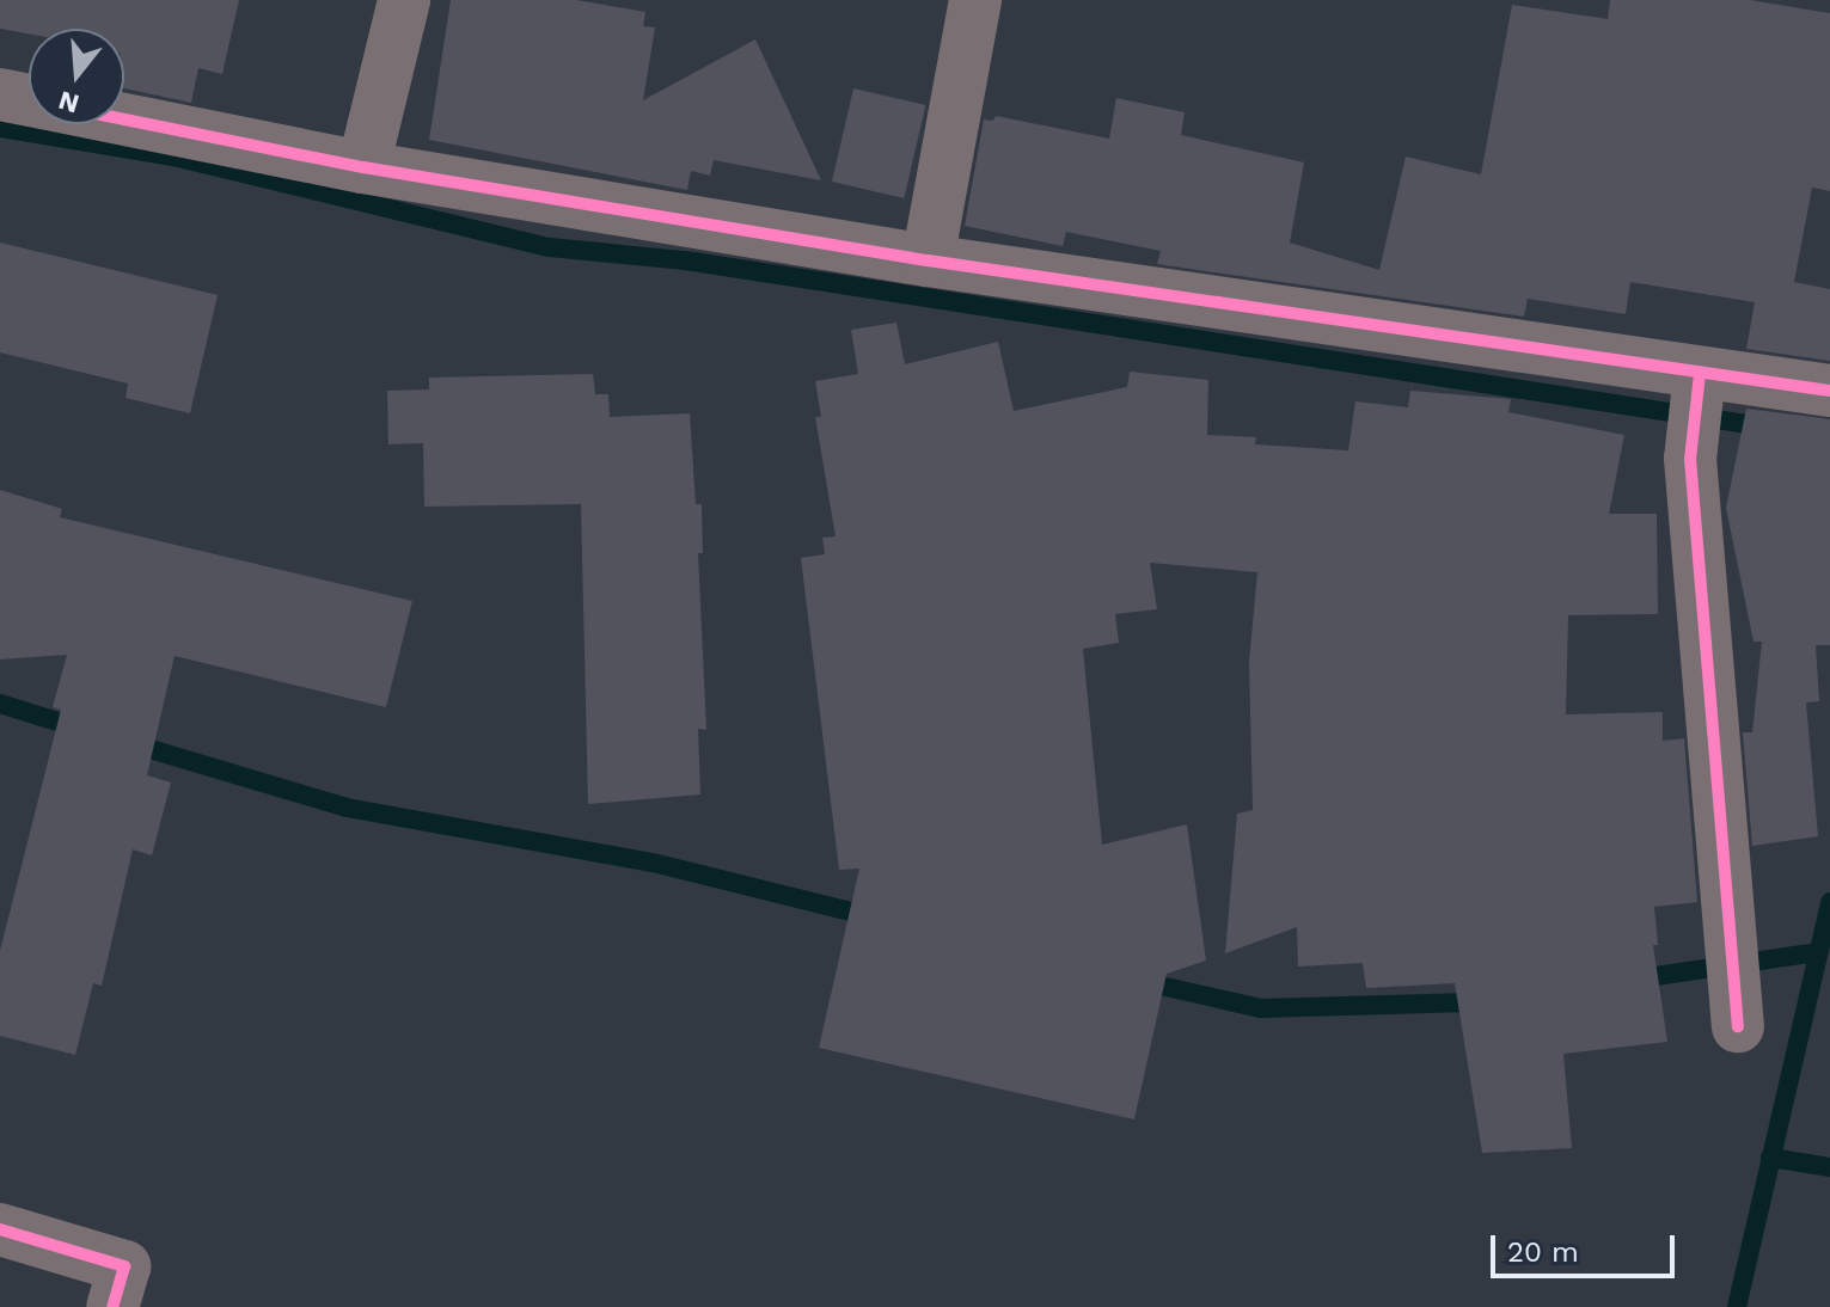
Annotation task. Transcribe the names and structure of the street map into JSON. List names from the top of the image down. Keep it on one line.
{"scale_bar":"20 m","north":"bottom"}
